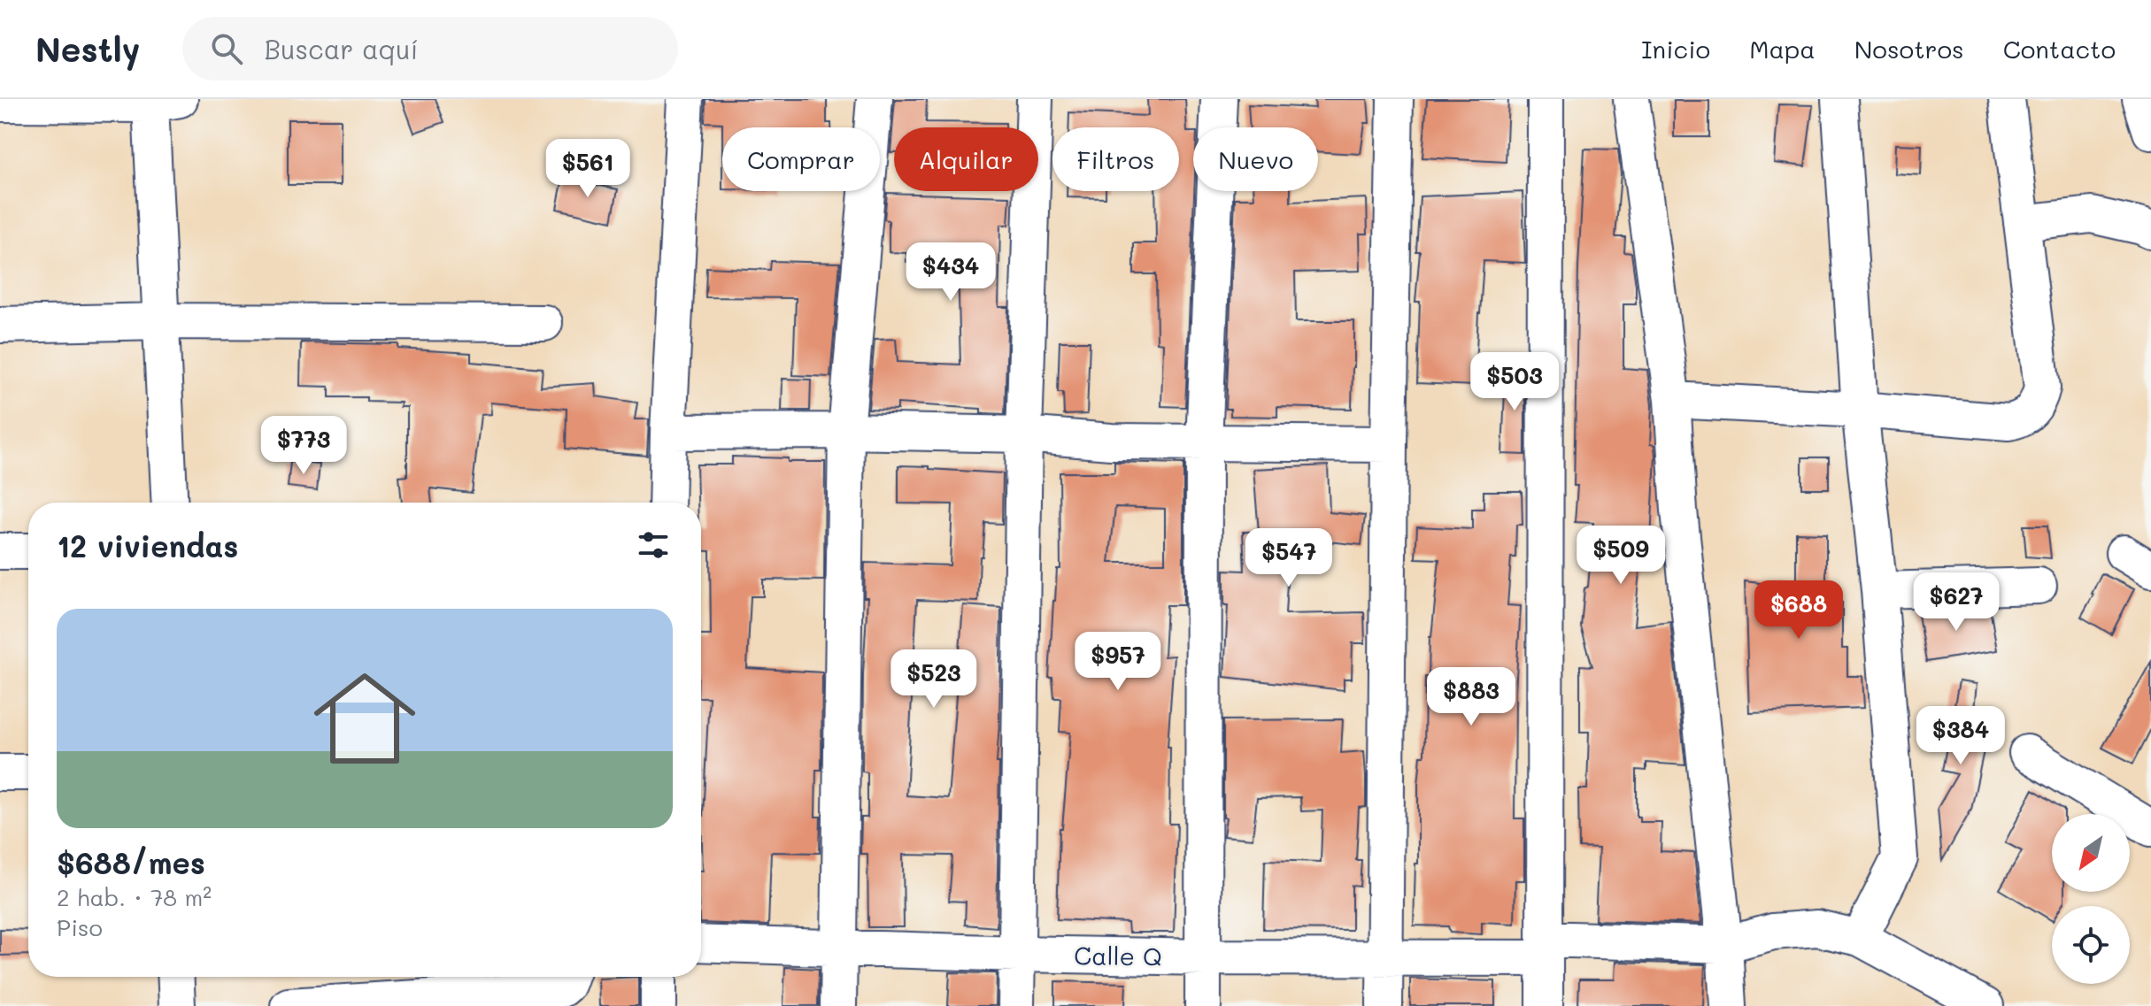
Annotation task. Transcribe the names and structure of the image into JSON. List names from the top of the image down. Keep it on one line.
{"streets":{"street":["Calle Q"]},"north":"bottom left","page":{"header":"Nestly","search":"Buscar aquí","nav":["Inicio","Mapa","Nosotros","Contacto"],"chip":["Comprar","Alquilar","Filtros","Nuevo"],"price":["$561","$434","$503","$773","$509","$547","$627","$688","$957","$523","$883","$384"],"heading":"12 viviendas","list":[{"name":"$688/mes","note":"2 hab. · 78 m² · Piso"}]}}
